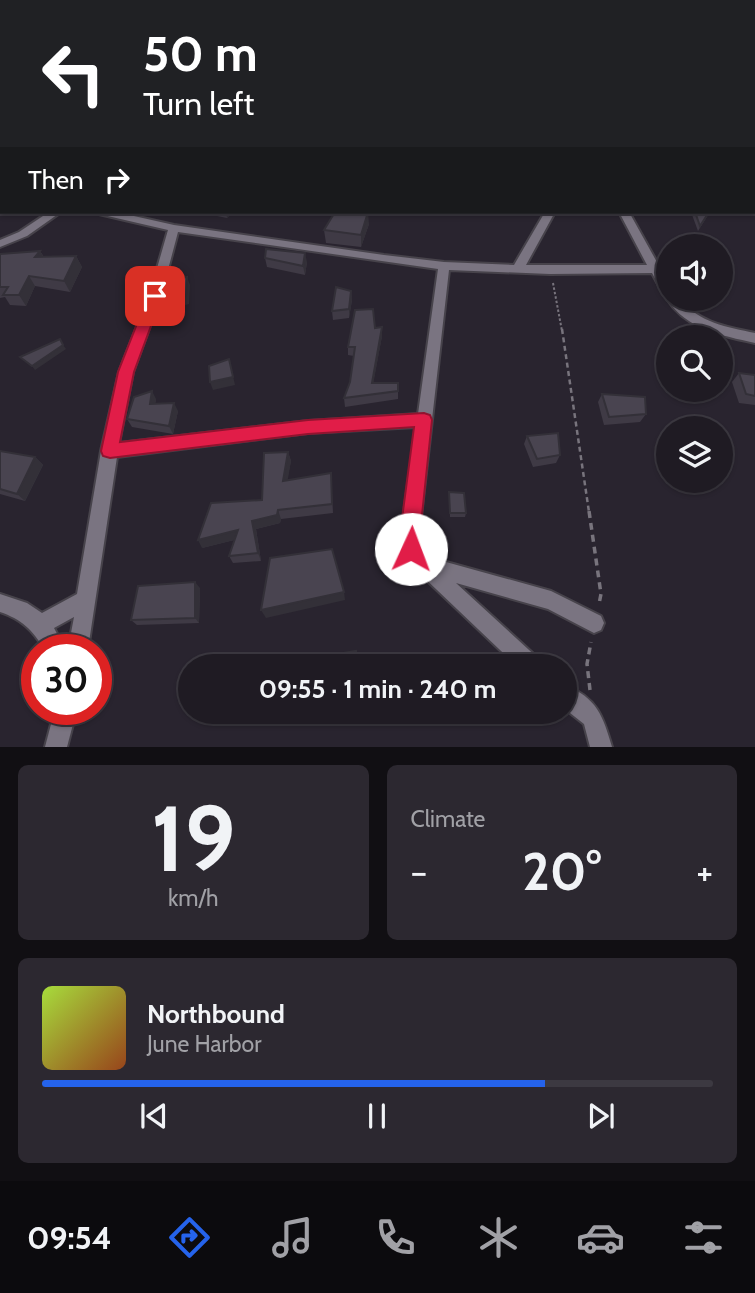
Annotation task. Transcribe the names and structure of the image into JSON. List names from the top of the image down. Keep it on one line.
{"page":{"turn":["50 m","Turn left"],"then":"Then","limit":"30","trip":"09:55 · 1 min · 240 m","tile":[["19","km/h"],"Climate"],"heat":["−","20°","+"],"song":["Northbound","June Harbor"],"tabs":"09:54"}}
